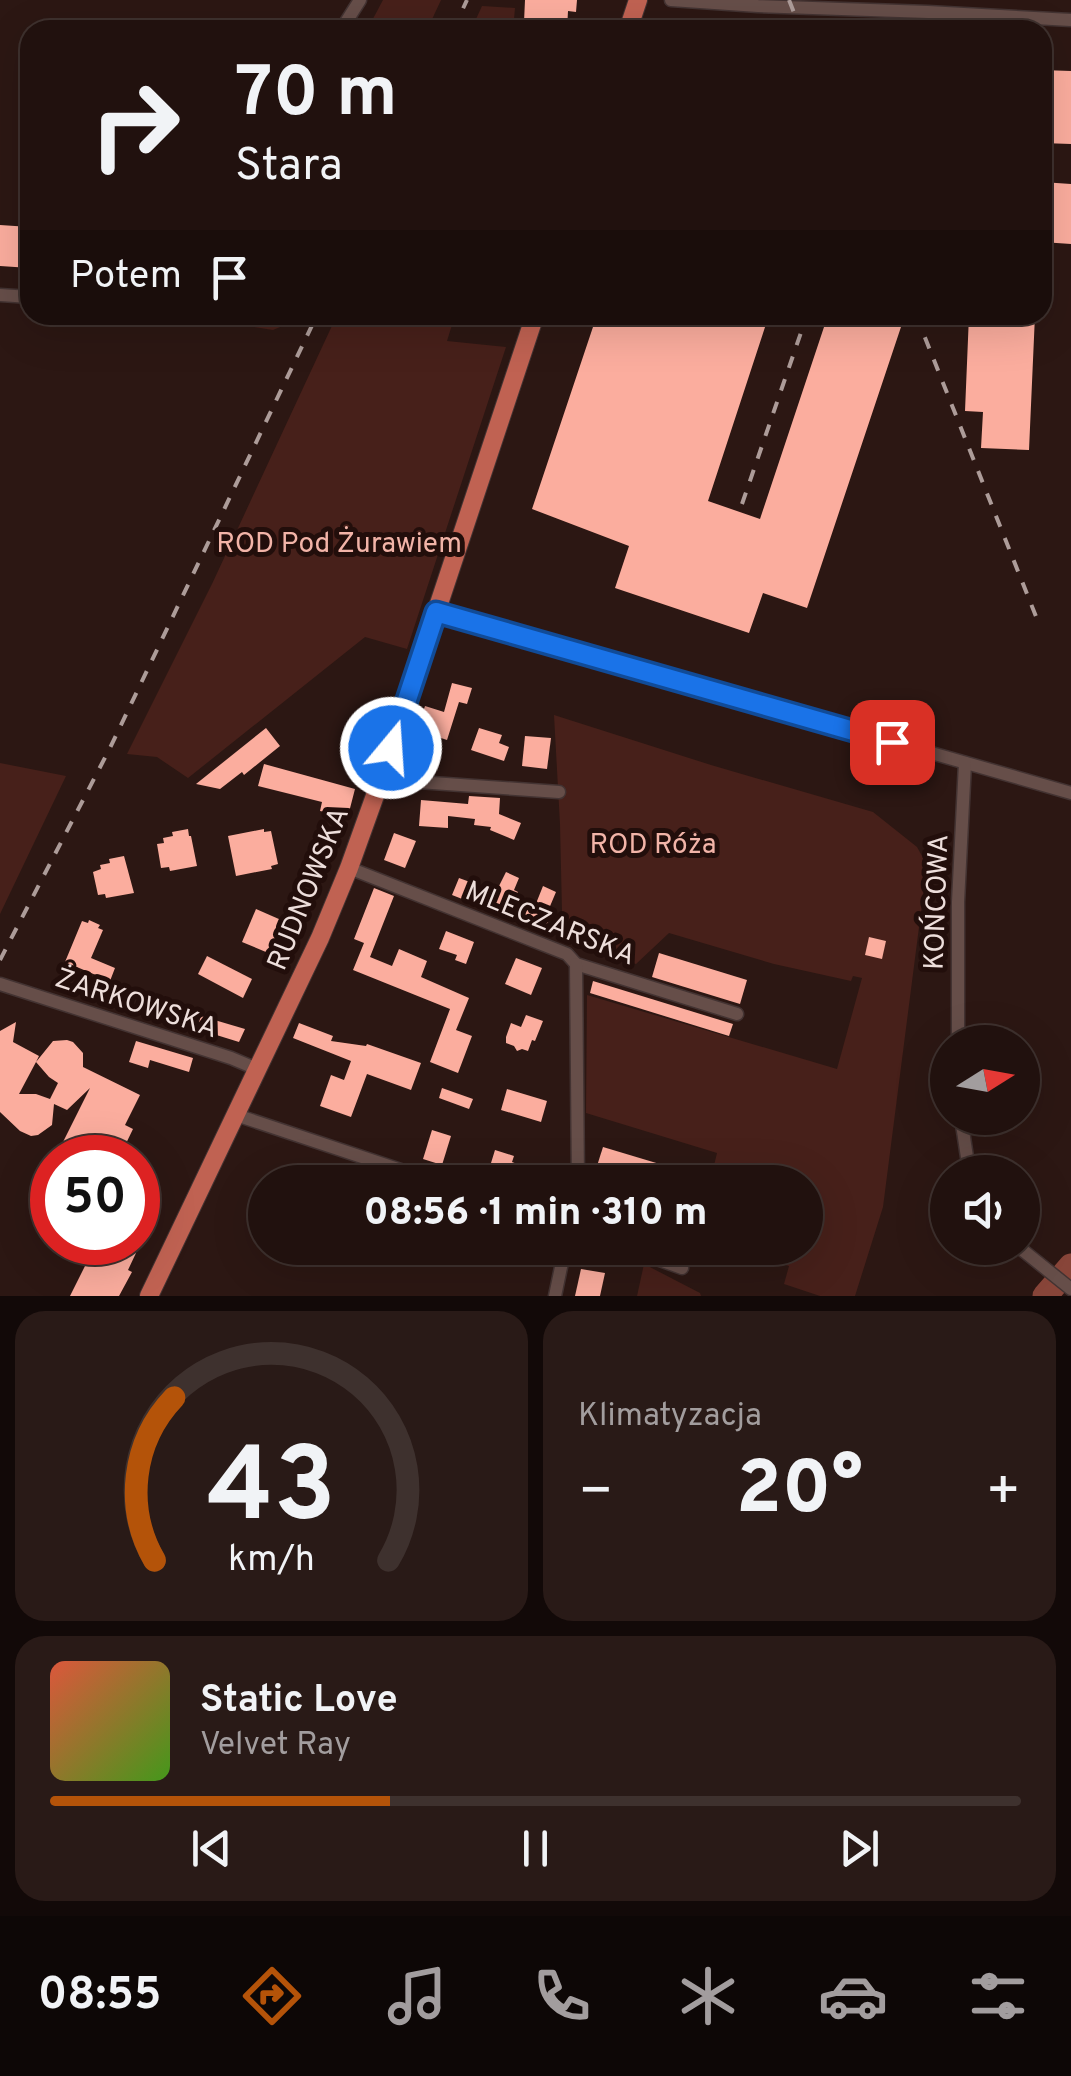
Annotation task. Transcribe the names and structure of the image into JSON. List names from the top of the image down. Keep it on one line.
{"streets":{"main road":["RUDNOWSKA"],"street":["KOŃCOWA","MLECZARSKA","ŻARKOWSKA"]},"crossings":[["RUDNOWSKA","MLECZARSKA"],["RUDNOWSKA","ŻARKOWSKA"]],"parks":["ROD Pod Żurawiem","ROD Róża"],"north":"right","page":{"turn":["70 m","Stara"],"then":"Potem","limit":"50","trip":"08:56 · 1 min · 310 m","tile":"Klimatyzacja","heat":["−","20°","+"],"song":["Static Love","Velvet Ray"],"tabs":"08:55","gauge":["43","km/h"]}}
